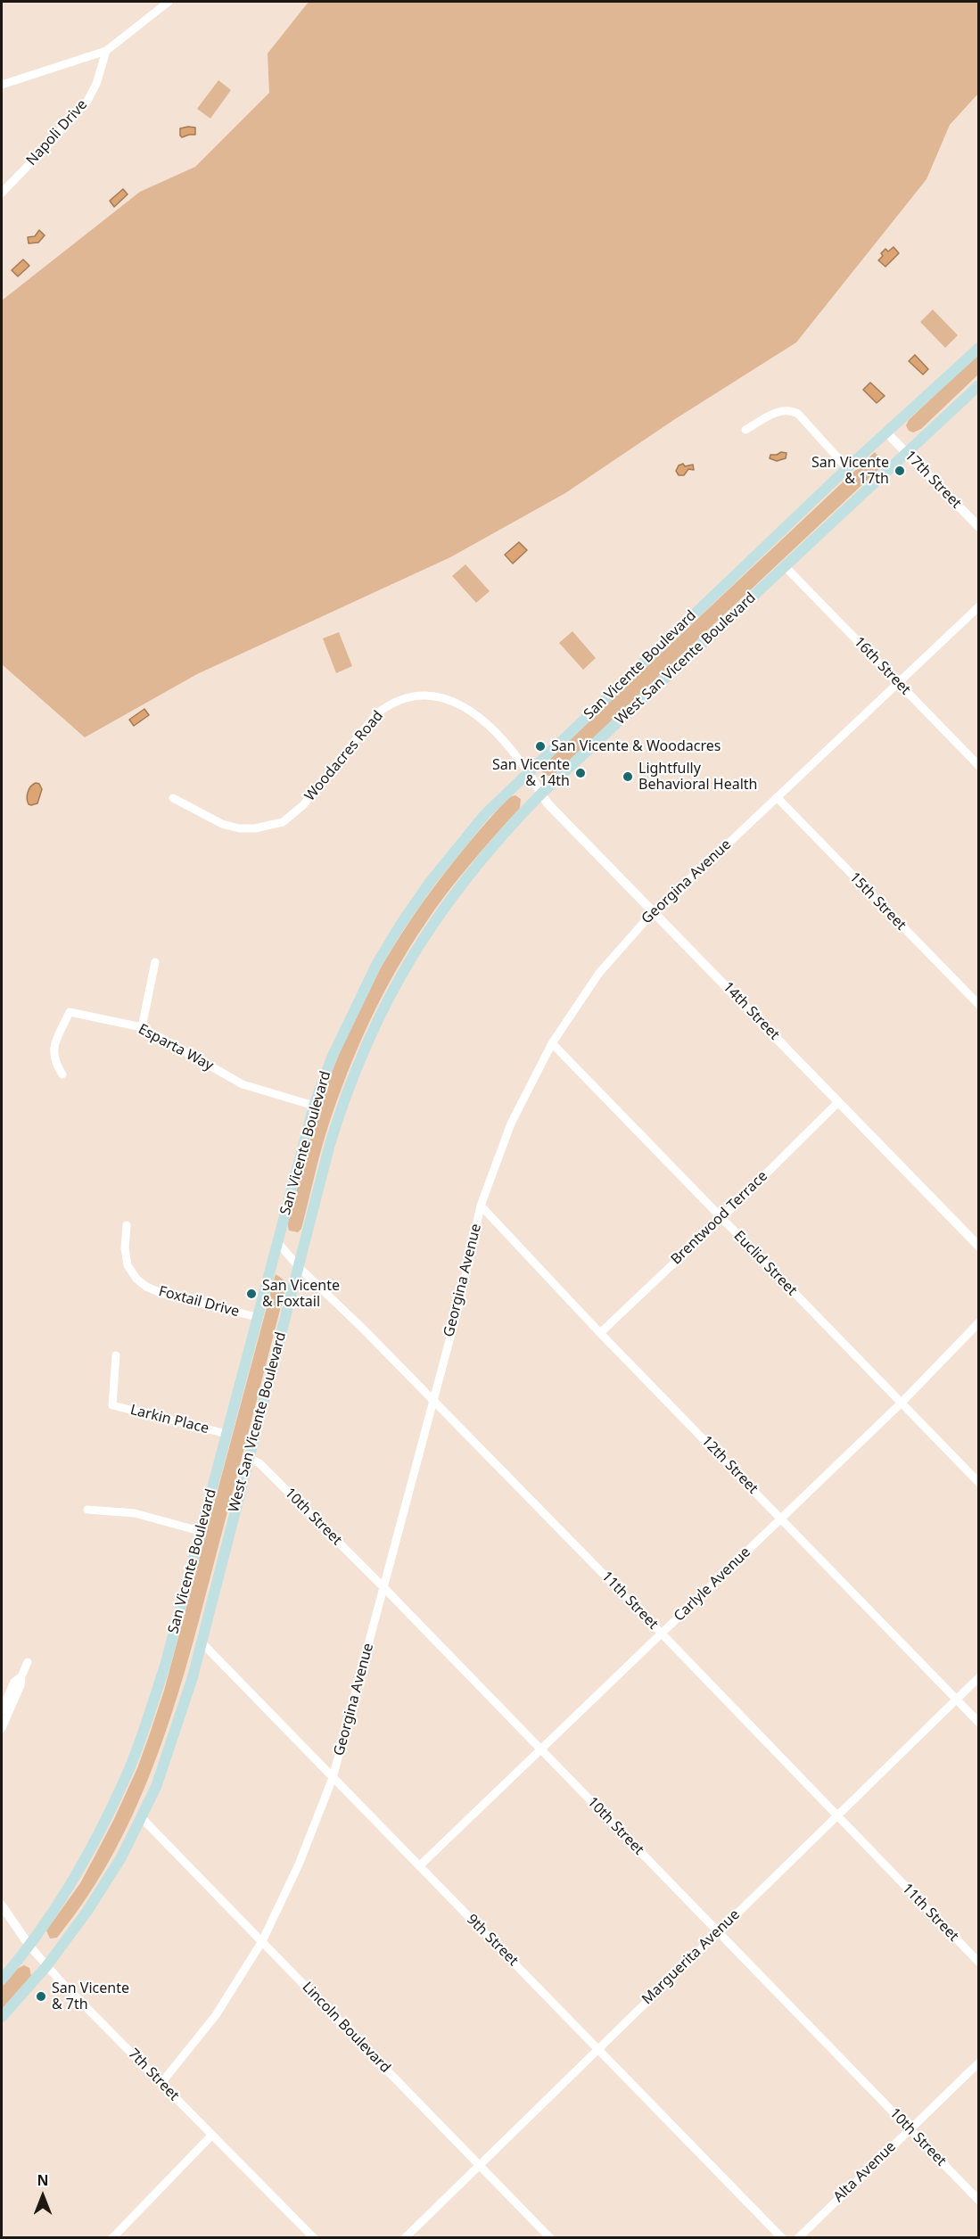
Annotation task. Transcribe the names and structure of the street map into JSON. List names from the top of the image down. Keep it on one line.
{"streets":{"main road":["West San Vicente Boulevard","San Vicente Boulevard"],"street":["Napoli Drive","17th Street","16th Street","Woodacres Road","Georgina Avenue","15th Street","14th Street","Esparta Way","Brentwood Terrace","Euclid Street","Foxtail Drive","Larkin Place","12th Street","10th Street","Carlyle Avenue","11th Street","9th Street","Marguerita Avenue","Lincoln Boulevard","7th Street","Alta Avenue"]},"crossings":[["17th Street","West San Vicente Boulevard"],["17th Street","San Vicente Boulevard"],["West San Vicente Boulevard","16th Street"],["West San Vicente Boulevard","14th Street"],["West San Vicente Boulevard","10th Street"],["West San Vicente Boulevard","11th Street"],["West San Vicente Boulevard","9th Street"],["West San Vicente Boulevard","Lincoln Boulevard"],["West San Vicente Boulevard","7th Street"],["San Vicente Boulevard","Woodacres Road"],["San Vicente Boulevard","14th Street"],["San Vicente Boulevard","Esparta Way"],["San Vicente Boulevard","Foxtail Drive"],["San Vicente Boulevard","Larkin Place"],["San Vicente Boulevard","11th Street"],["San Vicente Boulevard","7th Street"],["16th Street","Georgina Avenue"],["Woodacres Road","14th Street"],["Georgina Avenue","15th Street"],["Georgina Avenue","14th Street"],["Georgina Avenue","Euclid Street"],["Georgina Avenue","12th Street"],["Georgina Avenue","10th Street"],["Georgina Avenue","11th Street"],["Georgina Avenue","9th Street"],["Georgina Avenue","Lincoln Boulevard"],["Georgina Avenue","7th Street"],["14th Street","Brentwood Terrace"],["Brentwood Terrace","Euclid Street"],["Brentwood Terrace","12th Street"],["Euclid Street","Carlyle Avenue"],["12th Street","Carlyle Avenue"],["12th Street","Marguerita Avenue"],["10th Street","Carlyle Avenue"],["10th Street","Marguerita Avenue"],["10th Street","Alta Avenue"],["Carlyle Avenue","11th Street"],["Carlyle Avenue","9th Street"],["11th Street","Marguerita Avenue"],["9th Street","Marguerita Avenue"],["Marguerita Avenue","Lincoln Boulevard"]],"places":["San Vicente & 17th","San Vicente & Woodacres","San Vicente & 14th","Lightfully Behavioral Health","San Vicente & Foxtail","San Vicente & 7th"],"north":"top"}
